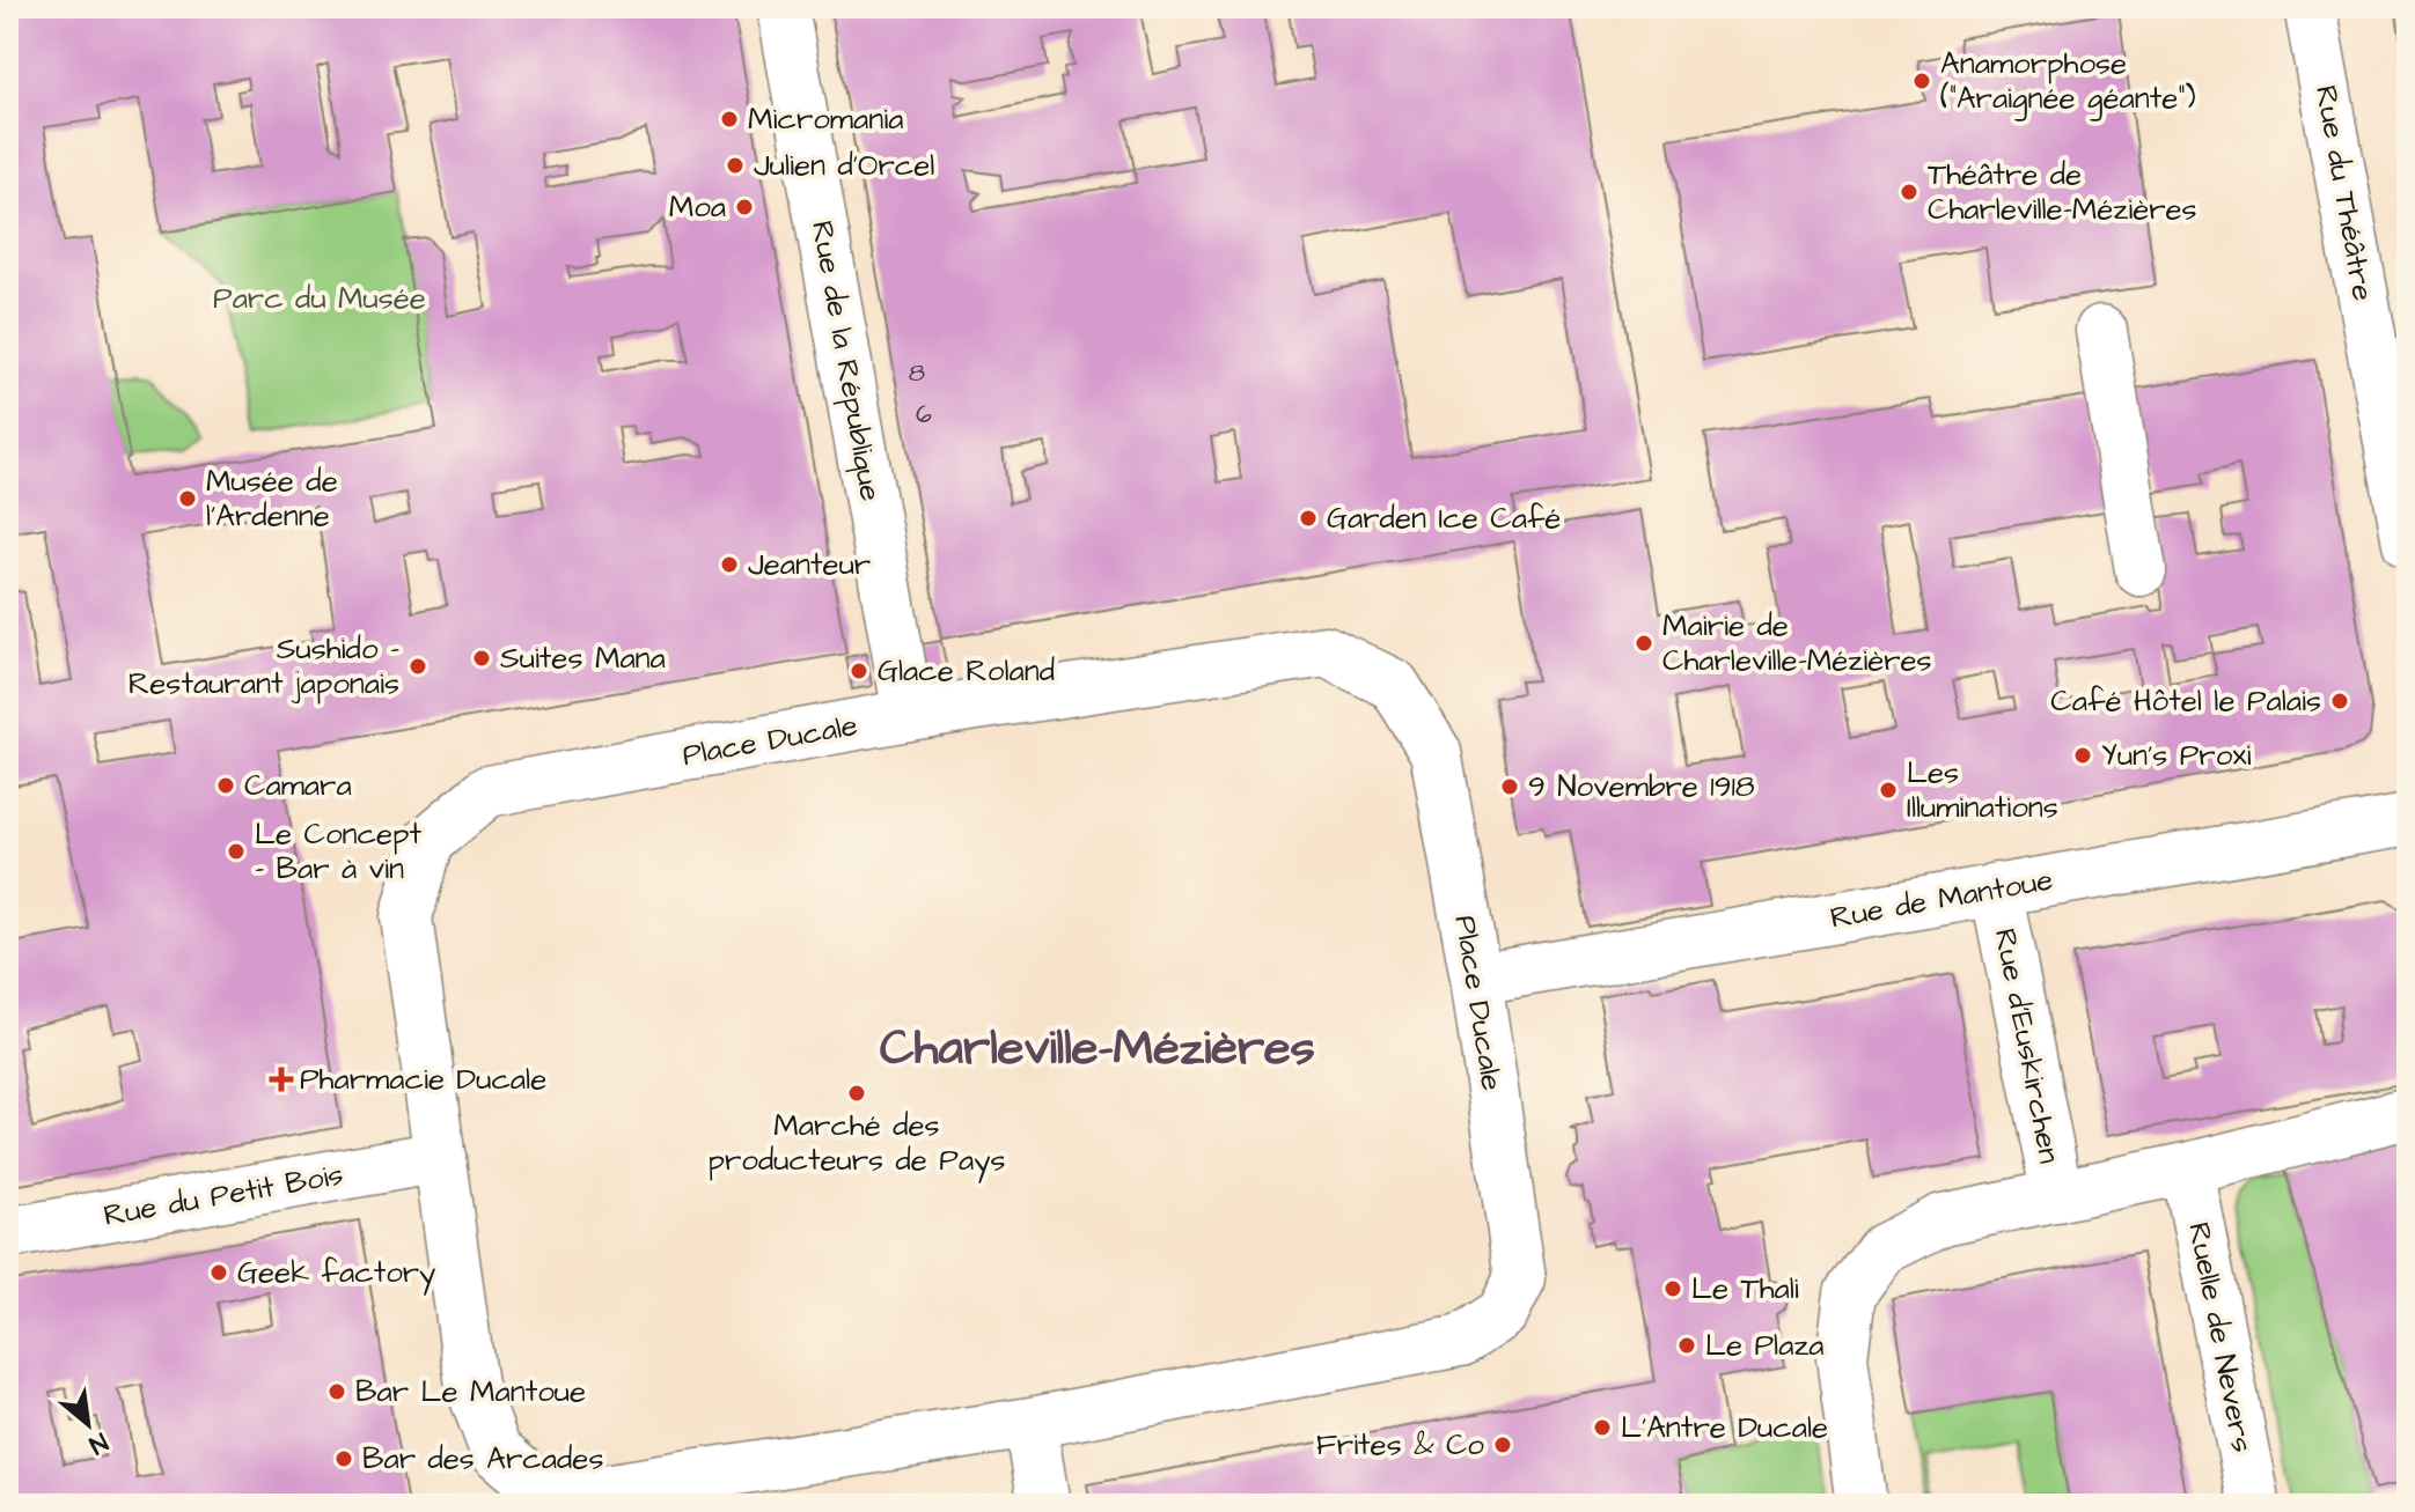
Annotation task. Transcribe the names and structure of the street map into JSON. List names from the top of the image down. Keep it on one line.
{"streets":{"street":["Rue du Théâtre","Rue de la République","Place Ducale","Rue de Mantoue","Rue d'Euskirchen","Rue du Petit Bois","Ruelle de Nevers"]},"crossings":[["Rue de la République","Place Ducale"],["Place Ducale","Rue de Mantoue"],["Place Ducale","Rue du Petit Bois"],["Rue de Mantoue","Rue d'Euskirchen"]],"districts":["Charleville-Mézières"],"parks":["Parc du Musée"],"places":{"other":["Anamorphose (\"Araignée géante\")","Micromania","Julien d'Orcel","Théâtre de Charleville-Mézières","Moa","Musée de l'Ardenne","Garden Ice Café","Jeanteur","Mairie de Charleville-Mézières","Suites Mana","Sushido - Restaurant japonais","Glace Roland","Café Hôtel le Palais","Yun's Proxi","Camara","9 Novembre 1918","Les Illuminations","Le Concept - Bar à vin","Marché des producteurs de Pays","Geek factory","Le Thali","Le Plaza","Bar Le Mantoue","L'Antre Ducale","Frites & Co","Bar des Arcades"],"health":["Pharmacie Ducale"]},"house_numbers":["8","6"],"north":"bottom right"}
